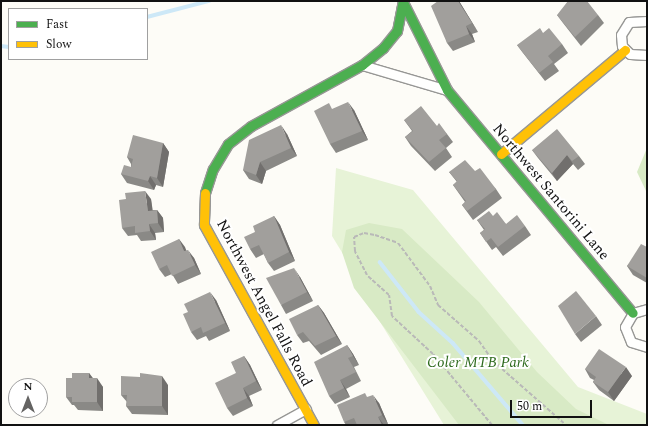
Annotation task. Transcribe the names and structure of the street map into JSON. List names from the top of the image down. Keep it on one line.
{"streets":{"street":["Northwest Santorini Lane","Northwest Angel Falls Road"]},"crossings":[["Northwest Santorini Lane","Northwest Angel Falls Road"]],"parks":["Coler MTB Park"],"legend":["Fast","Slow"],"scale_bar":"50 m","north":"top"}
